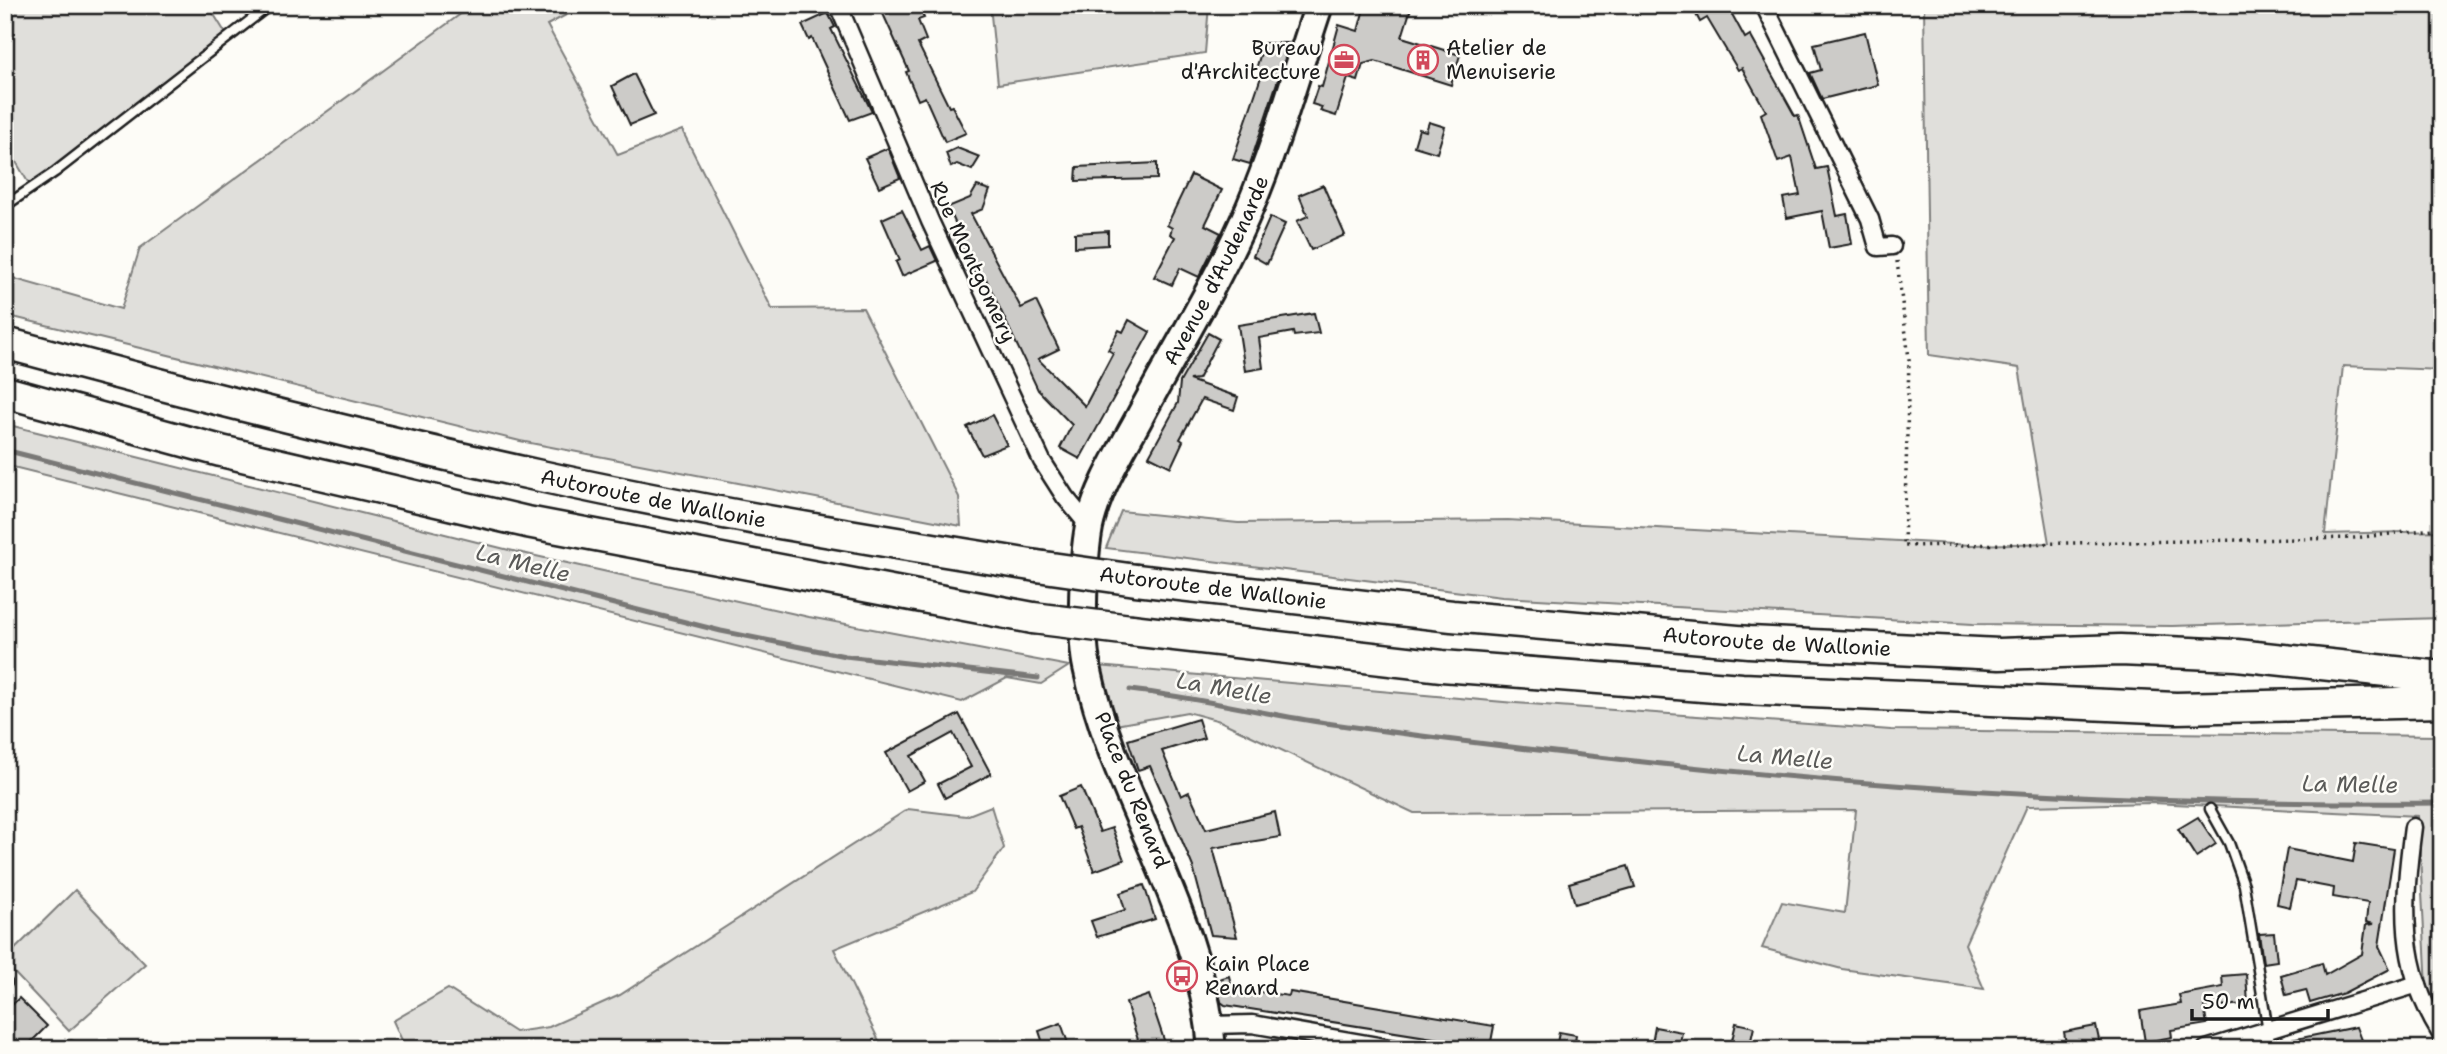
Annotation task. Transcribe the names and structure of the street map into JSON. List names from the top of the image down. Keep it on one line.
{"streets":{"highway":["Autoroute de Wallonie"],"main road":["Avenue d'Audenarde","Place du Renard"],"street":["Rue Montgomery"]},"crossings":[["Rue Montgomery","Avenue d'Audenarde"],["Rue Montgomery","Place du Renard"],["Avenue d'Audenarde","Place du Renard"]],"water":["La Melle"],"places":{"office":["Bureau d'Architecture"],"building":["Atelier de Menuiserie"],"bus stop":["Kain Place Renard"]},"scale_bar":"50 m"}
